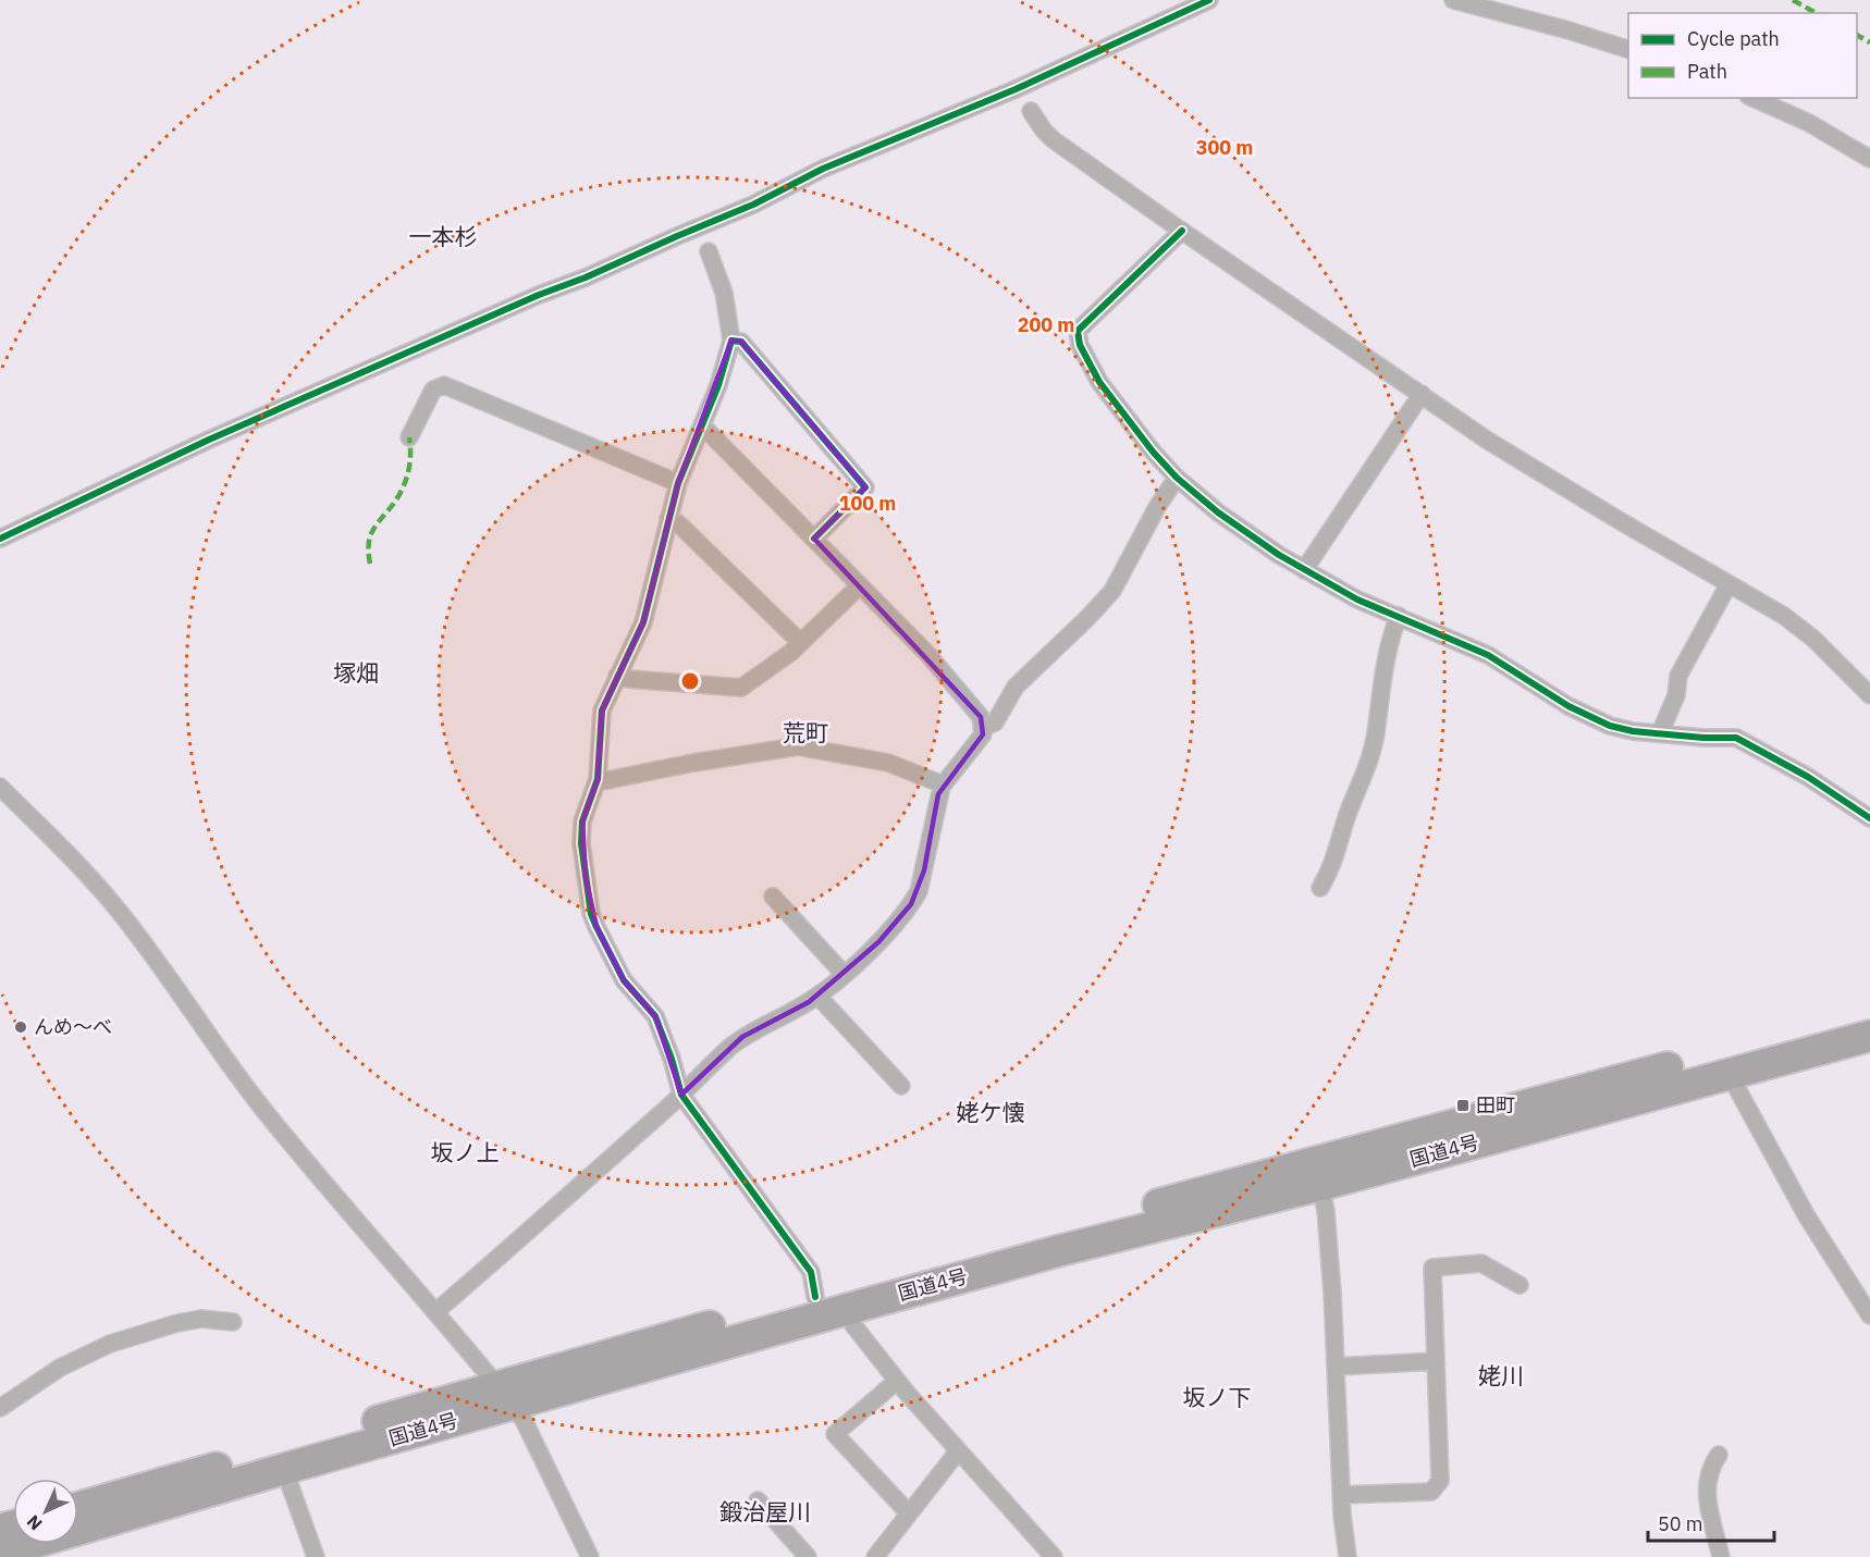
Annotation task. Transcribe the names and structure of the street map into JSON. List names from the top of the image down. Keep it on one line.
{"streets":{"highway":["国道4号"]},"districts":["一本杉","塚畑","荒町","姥ケ懐","坂ノ上","姥川","坂ノ下","鍛治屋川"],"places":{"other":["んめ～べ"],"transit":["田町"]},"legend":["Cycle path","Path"],"scale_bar":"50 m","north":"bottom left","rings":["300 m","200 m","100 m"]}
